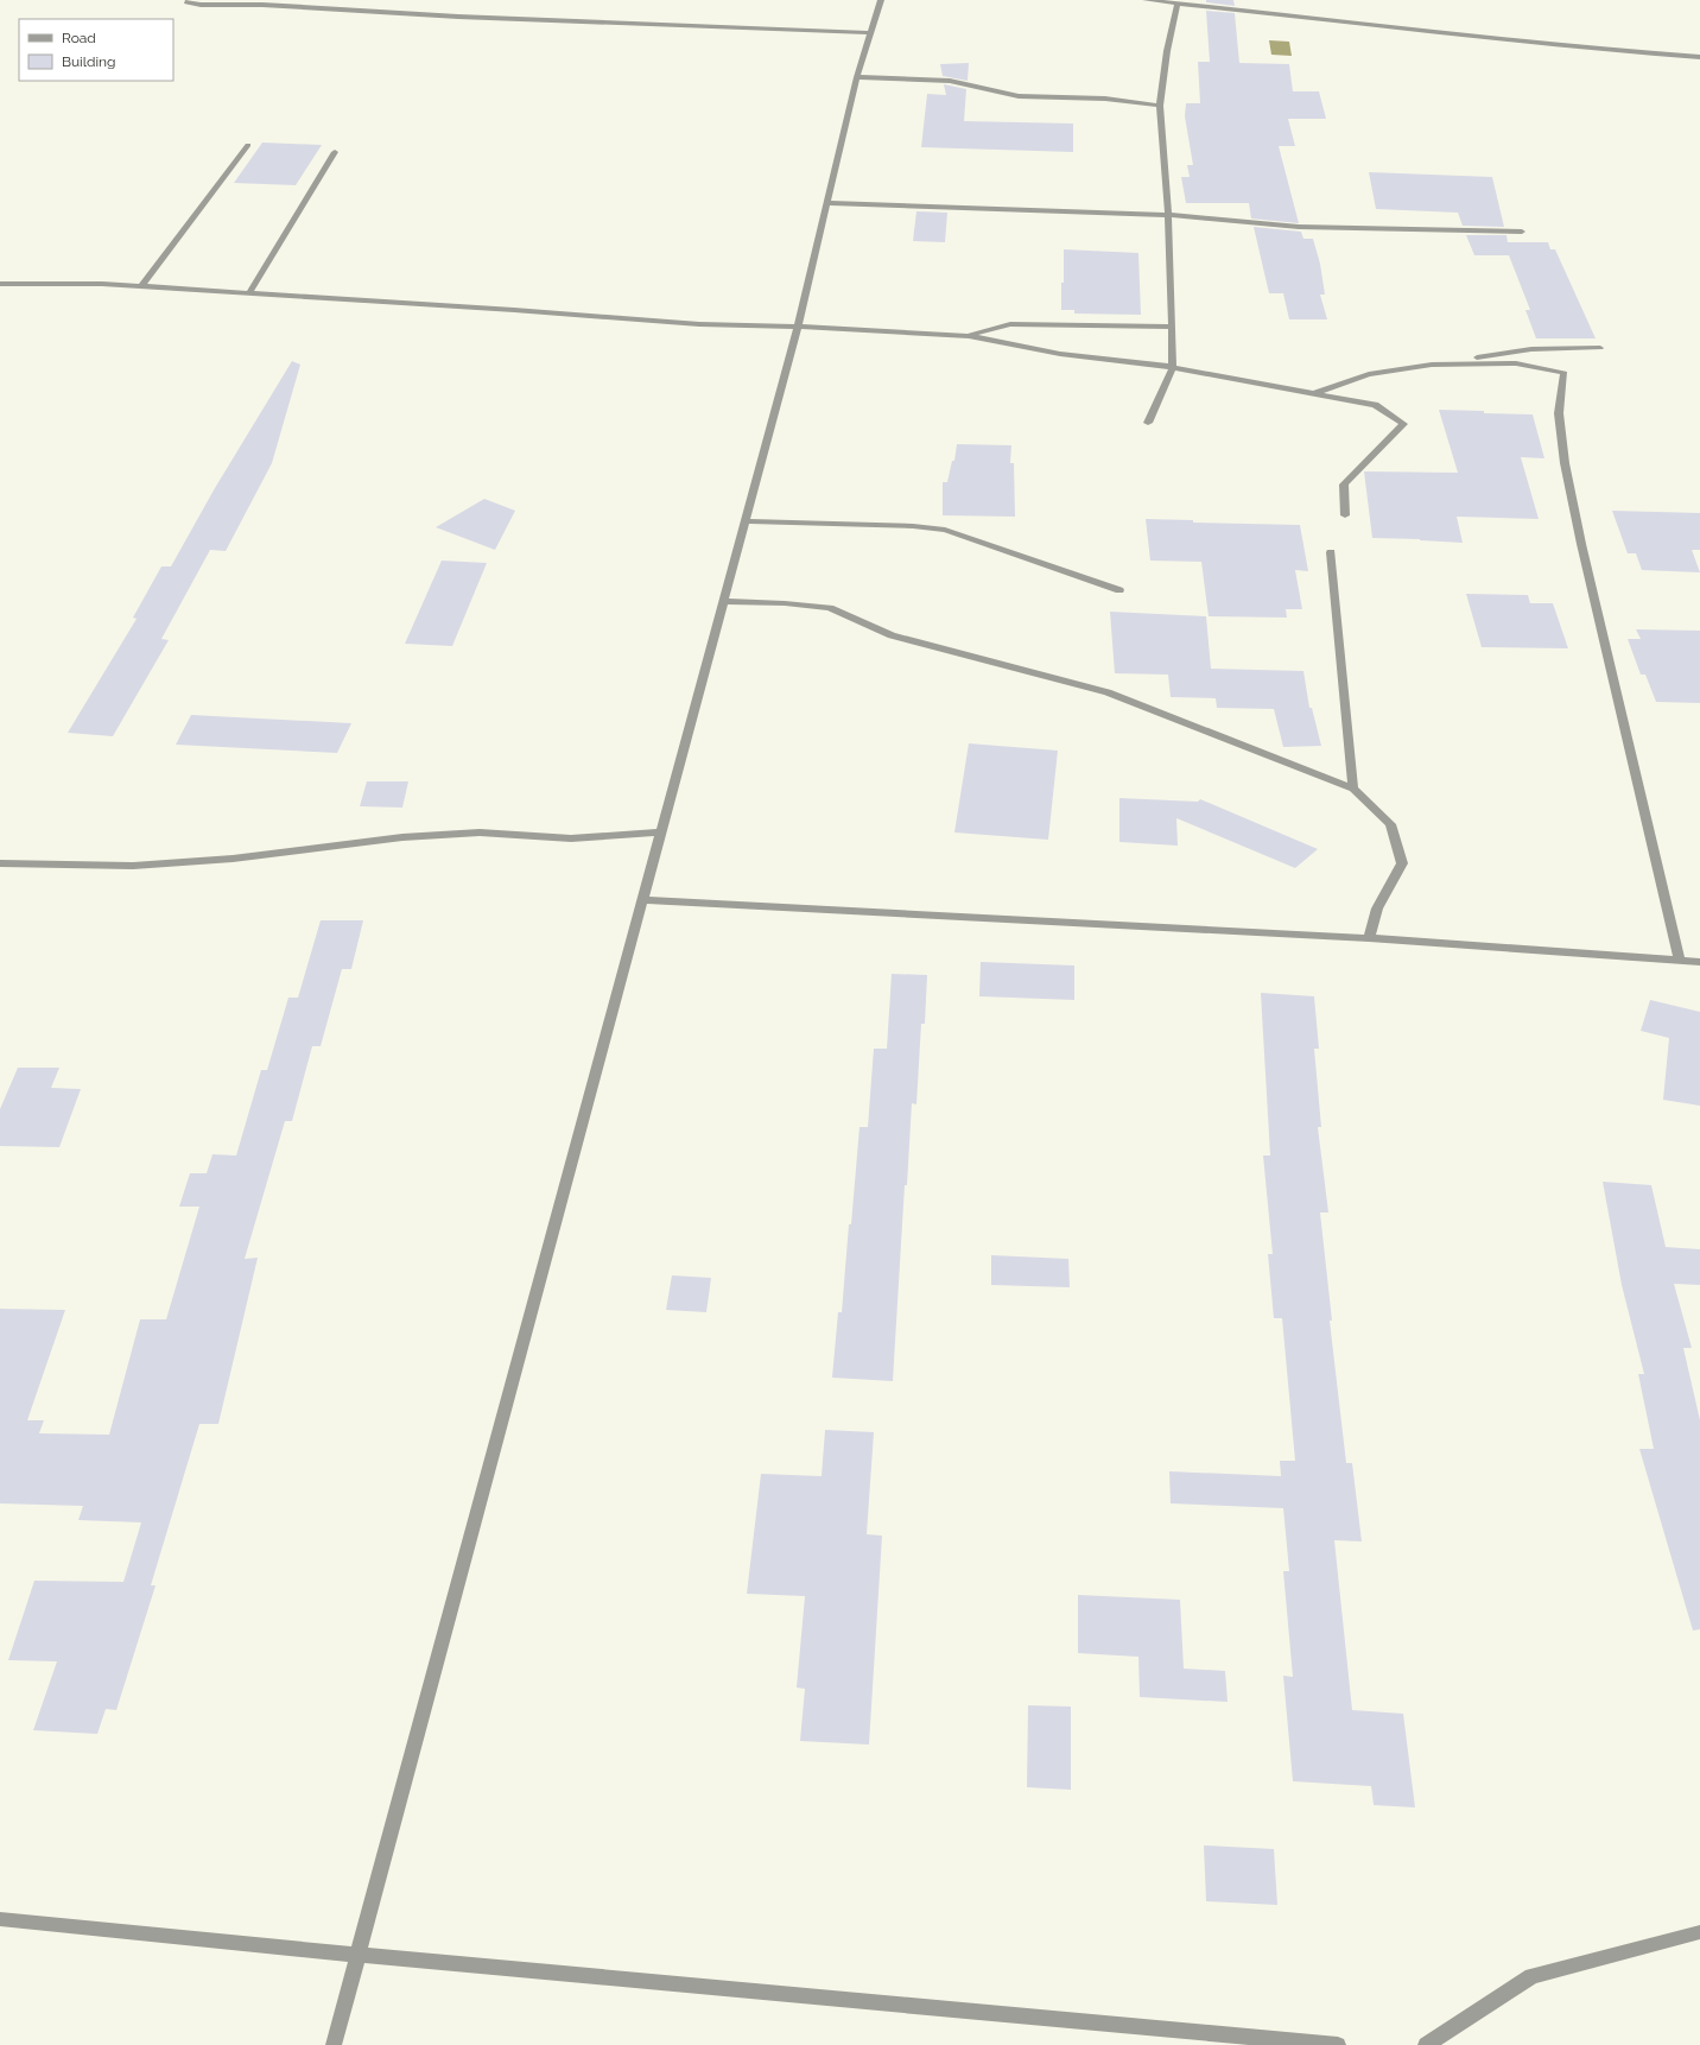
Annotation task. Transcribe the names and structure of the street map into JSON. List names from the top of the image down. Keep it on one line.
{"legend":["Road","Building"]}
